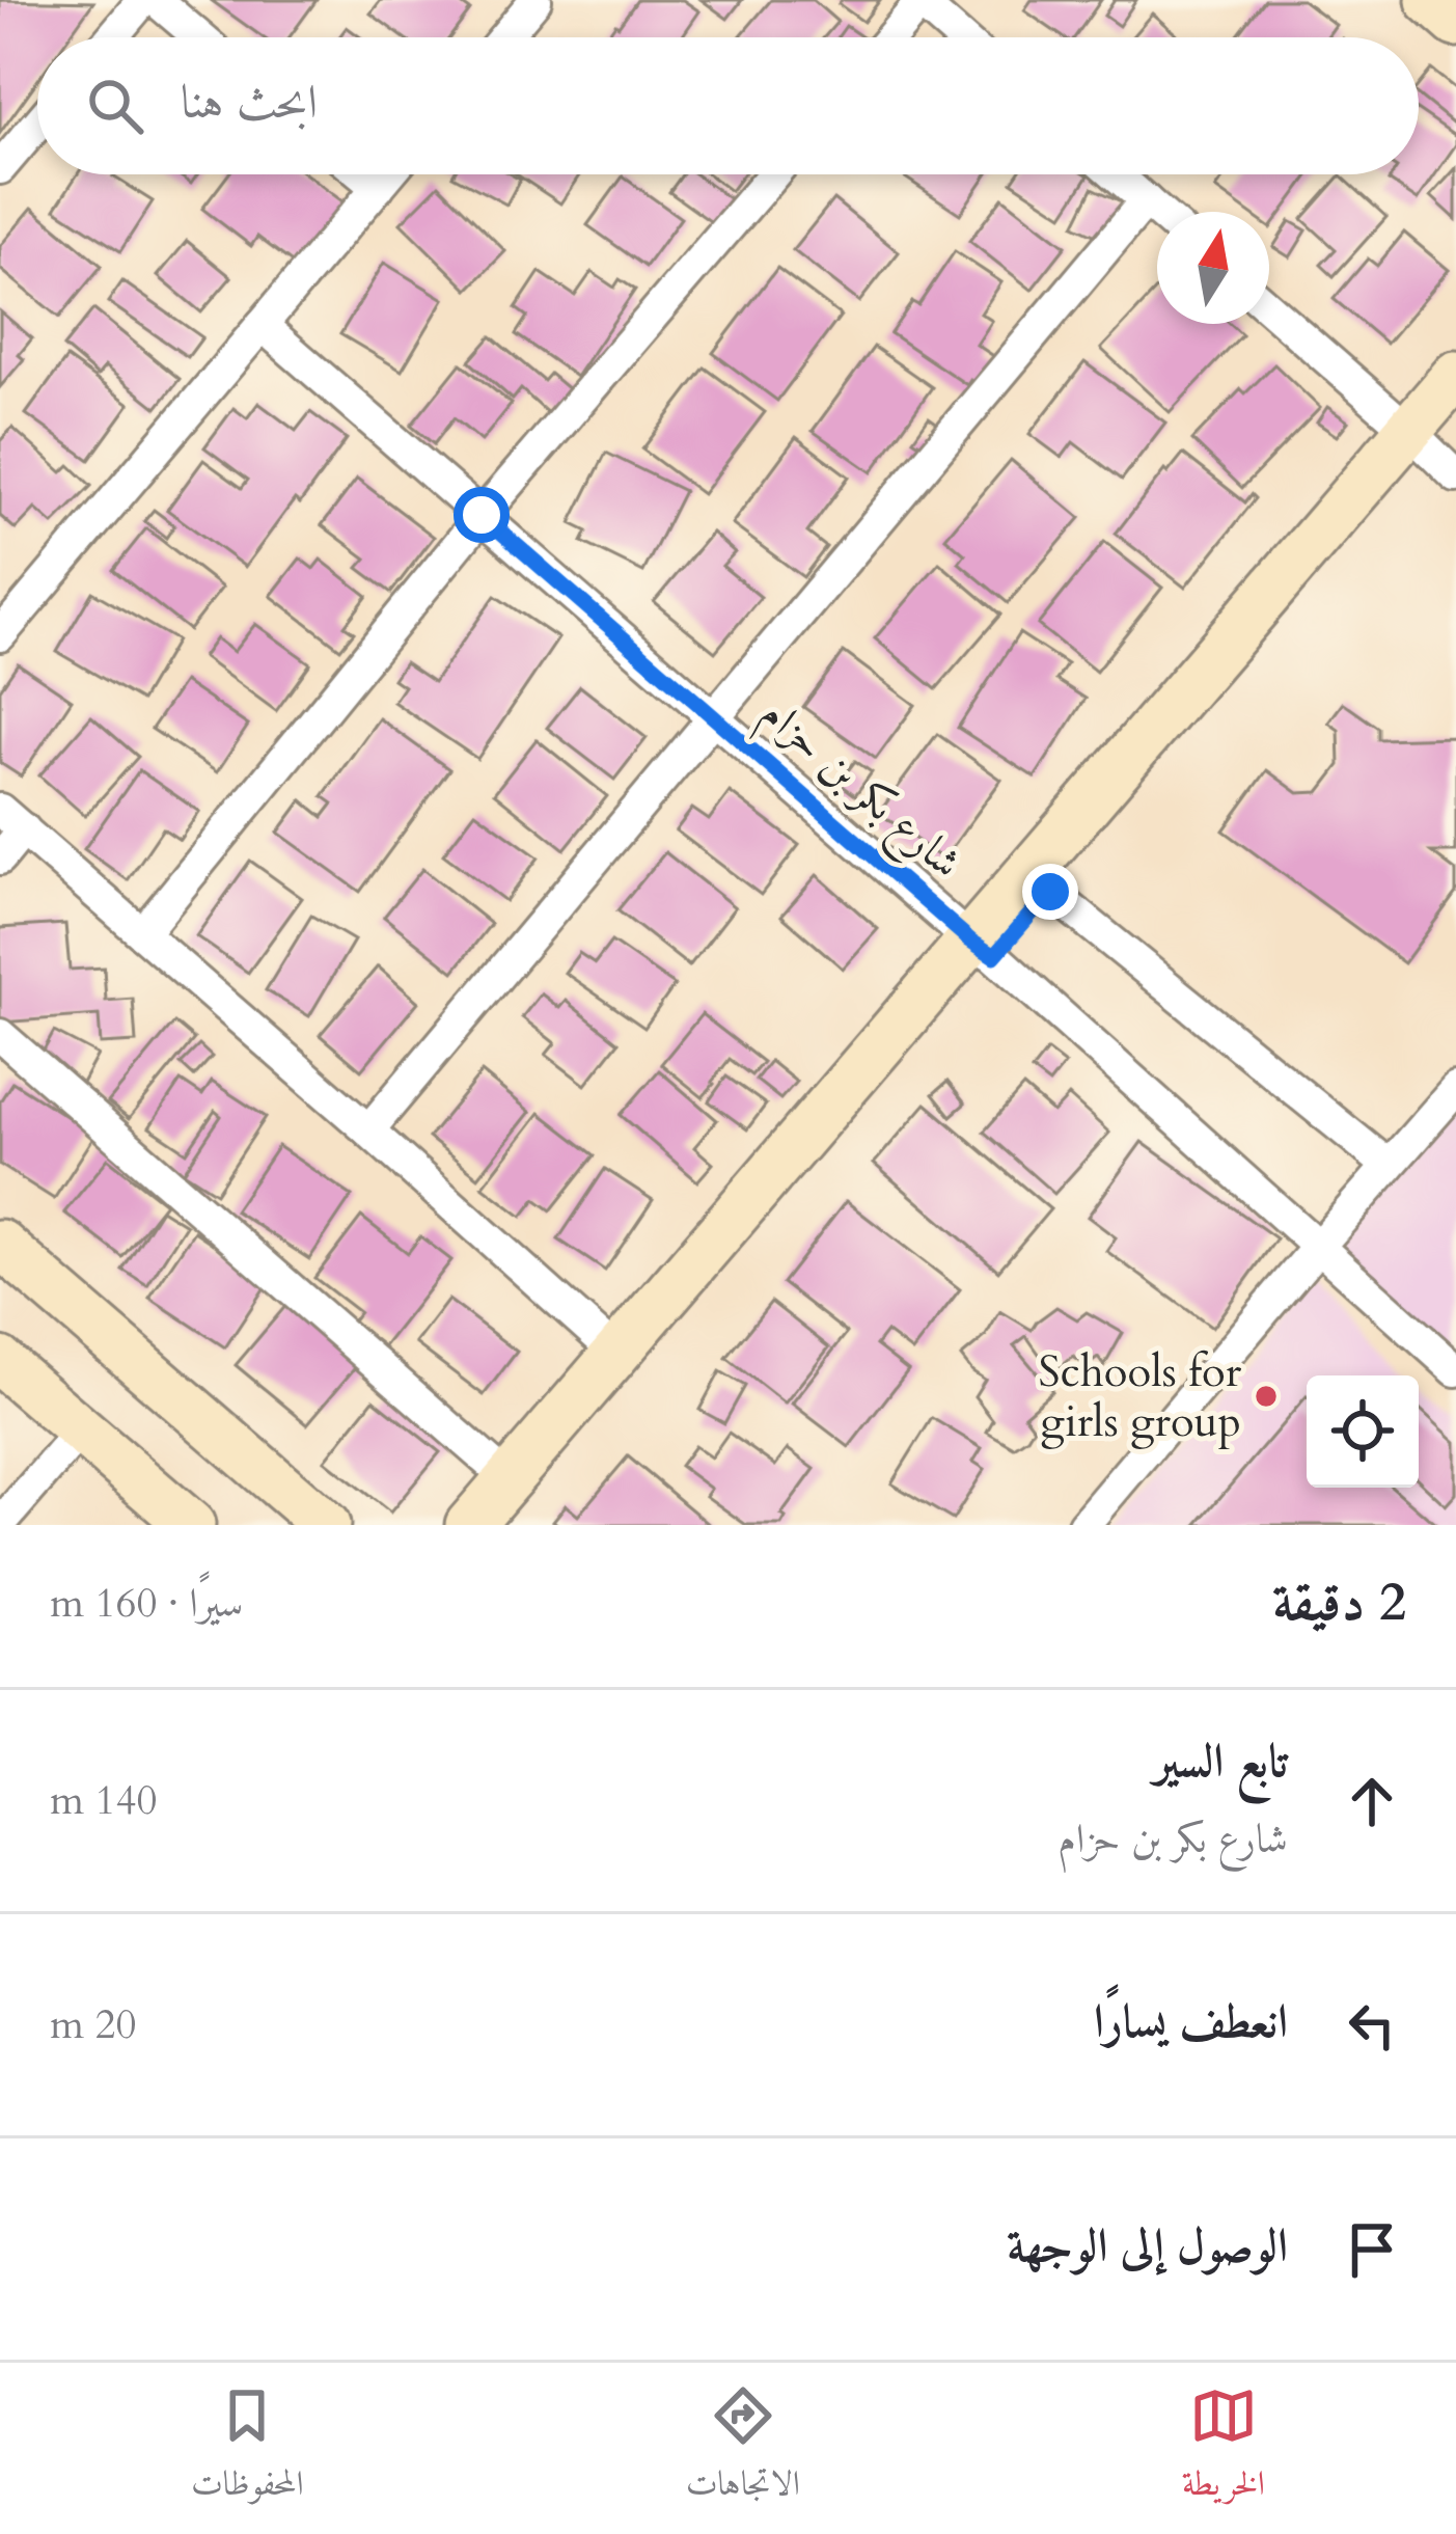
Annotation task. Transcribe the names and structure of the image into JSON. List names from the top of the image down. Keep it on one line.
{"streets":{"street":["شارع بكر بن حزام"]},"places":["Schools for girls group"],"north":"top","page":{"search":"ابحث هنا","heading":["2 دقيقة","سيرًا · 160 m"],"list":[["تابع السير","شارع بكر بن حزام","140 m"],["انعطف يسارًا","20 m"],"الوصول إلى الوجهة"],"nav":["الخريطة","الاتجاهات","المحفوظات"]}}
